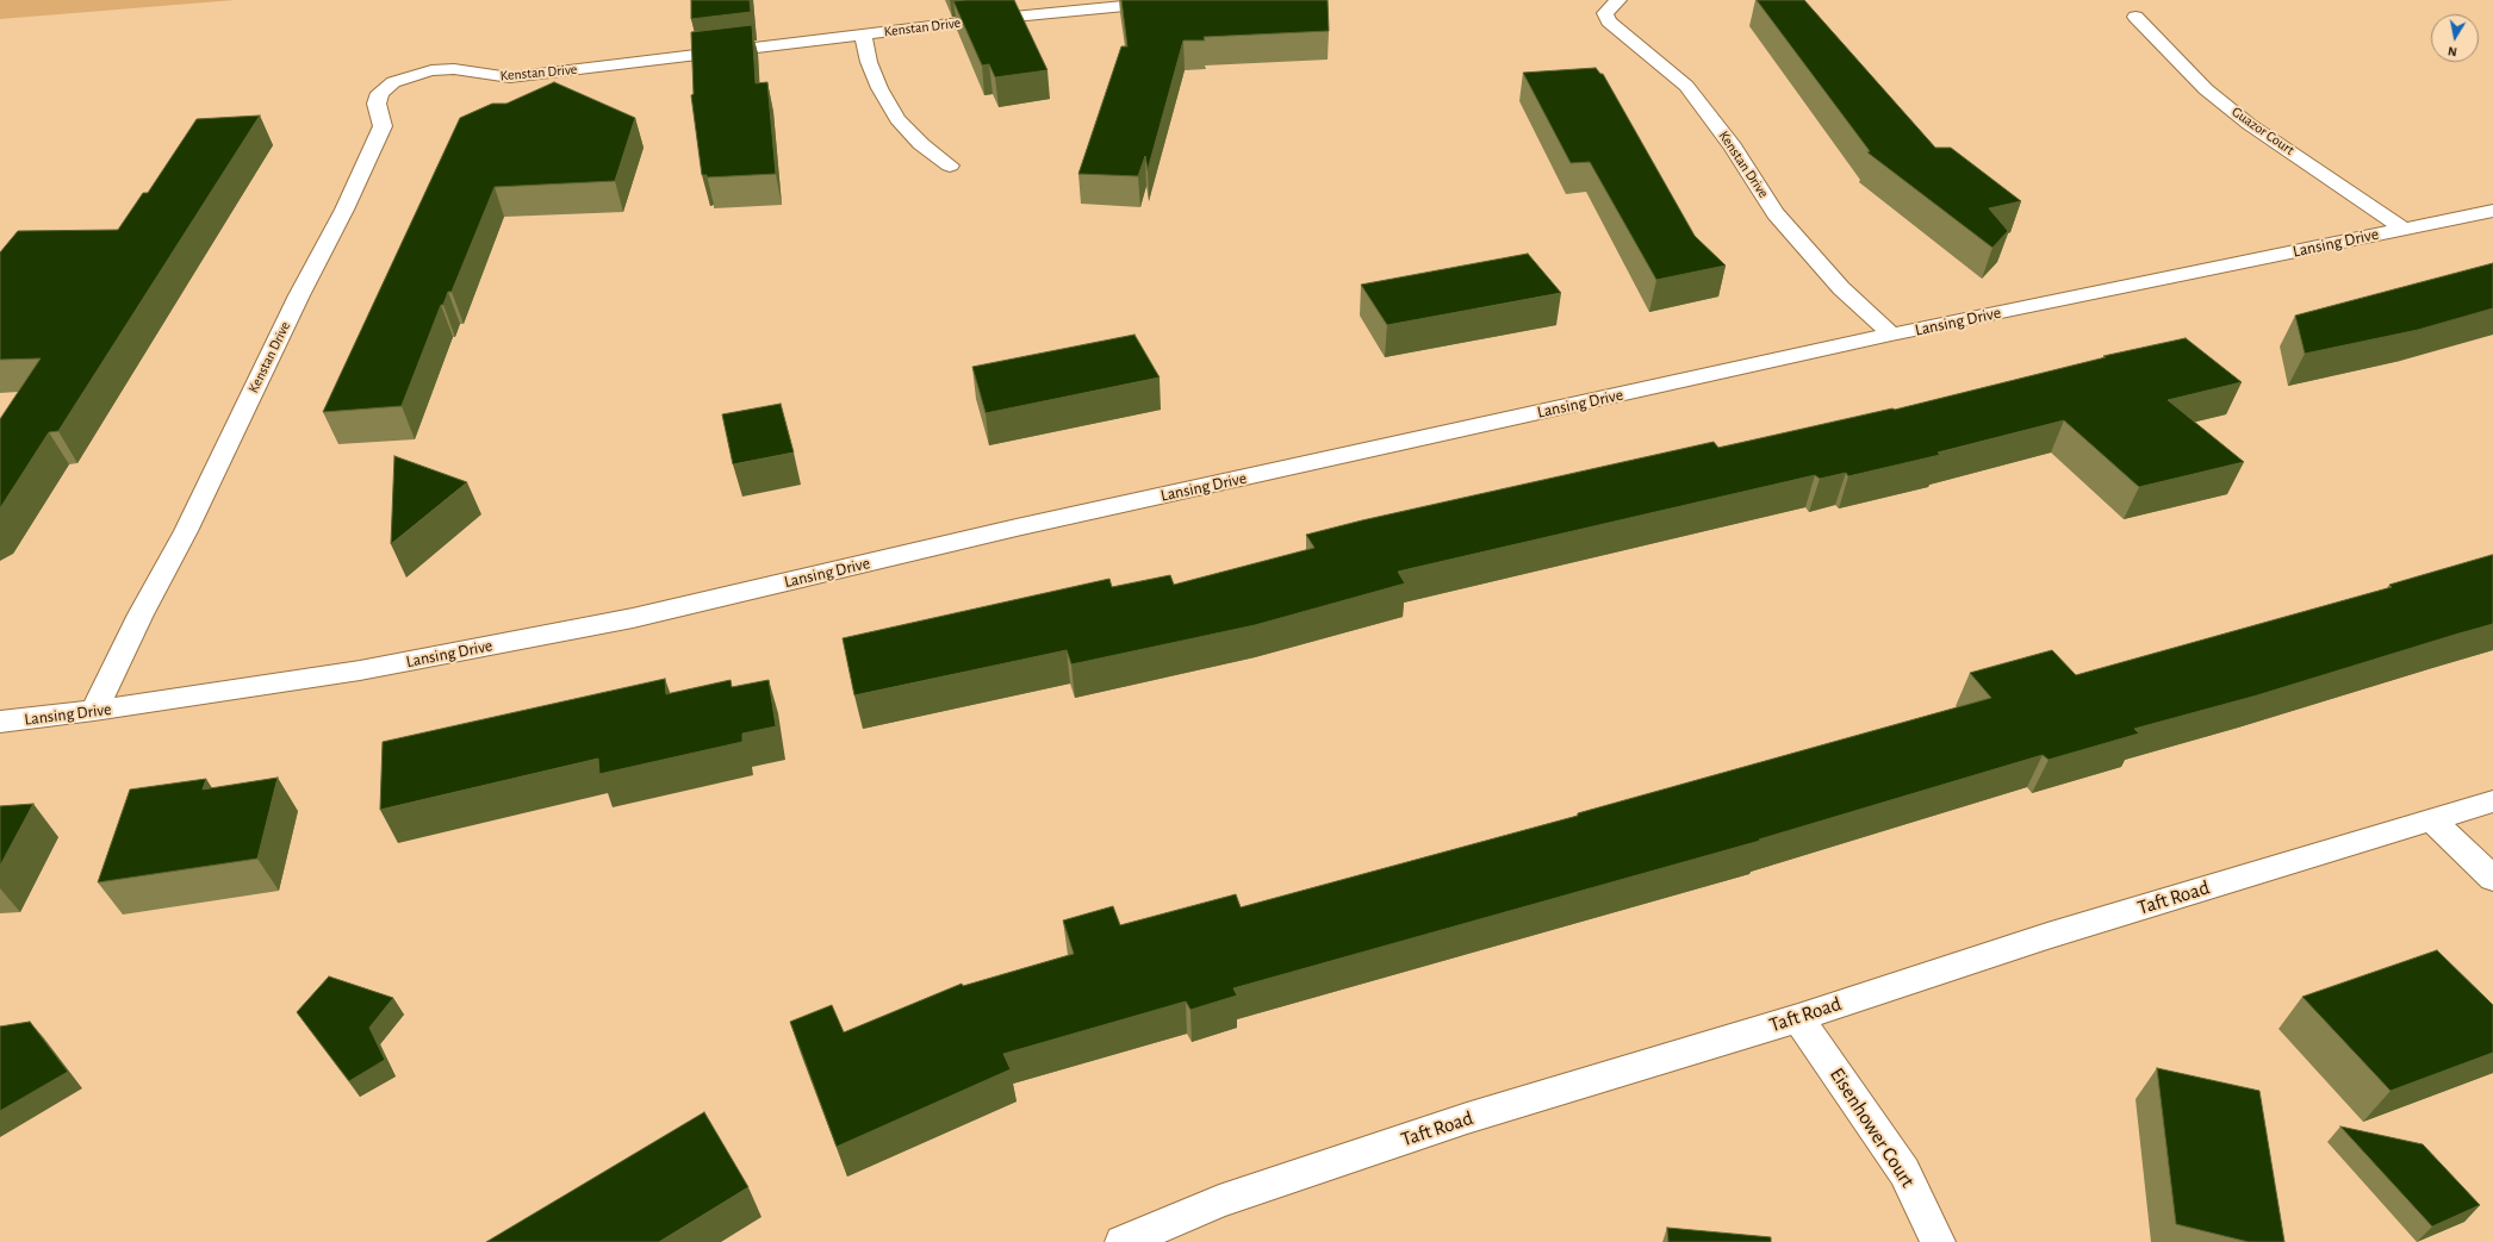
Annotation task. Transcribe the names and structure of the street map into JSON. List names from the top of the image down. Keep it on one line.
{"streets":{"street":["Kenstan Drive","Guazor Court","Lansing Drive","Taft Road","Eisenhower Court"]},"crossings":[["Kenstan Drive","Lansing Drive"],["Guazor Court","Lansing Drive"],["Taft Road","Eisenhower Court"]],"north":"bottom"}
